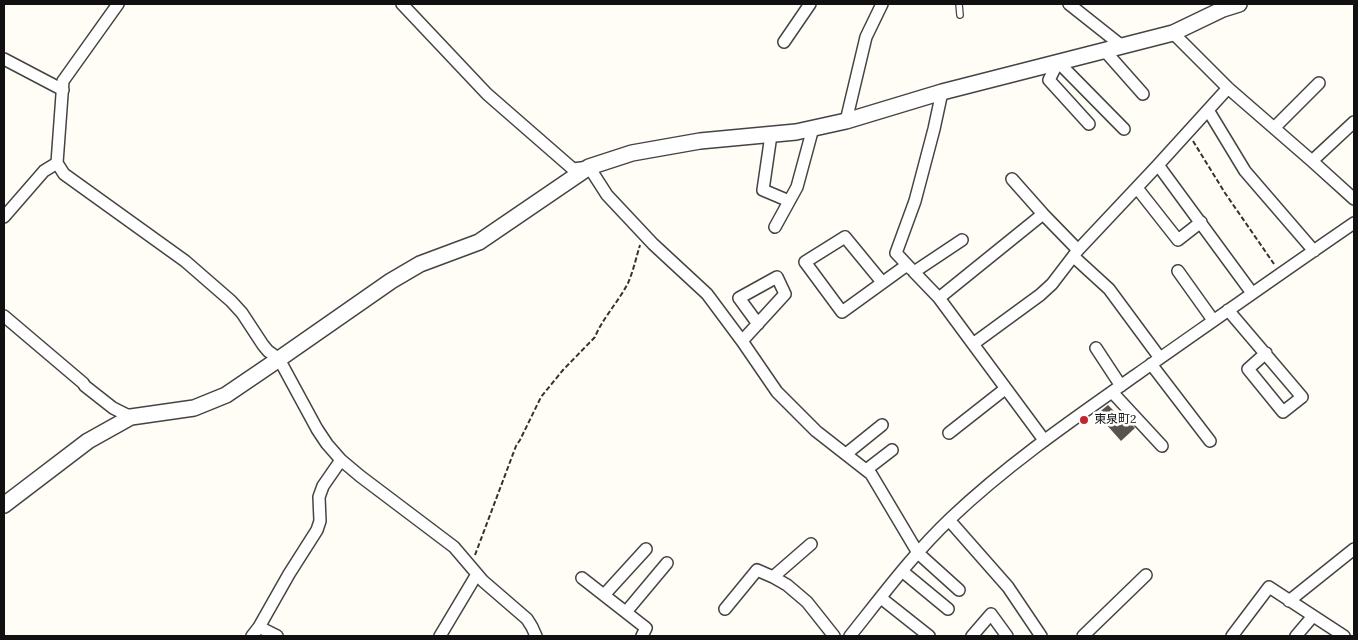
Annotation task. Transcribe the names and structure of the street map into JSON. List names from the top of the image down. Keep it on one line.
{"places":["東泉町2"]}
